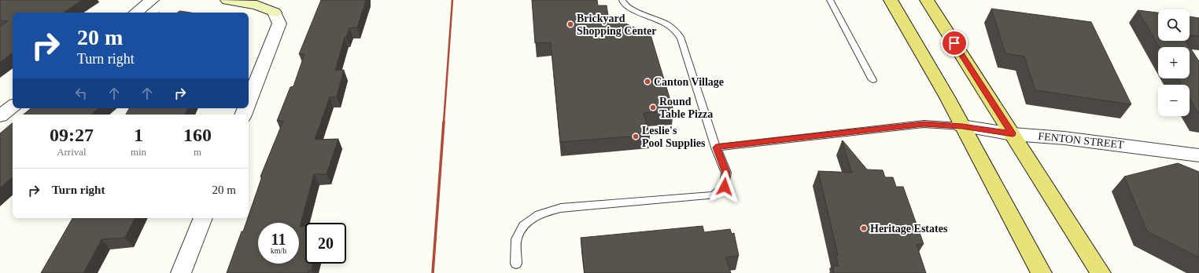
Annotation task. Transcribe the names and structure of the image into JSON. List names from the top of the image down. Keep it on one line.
{"streets":{"street":["FENTON STREET"]},"places":["Brickyard Shopping Center","Canton Village","Round Table Pizza","Leslie's Pool Supplies","Heritage Estates"],"page":{"map_buttons":["+","−"],"turn":["20 m","Turn right"],"eta":["09:27","Arrival","1","min","160","m"],"list":[{"name":"Turn right","value":"20 m"}],"speed":"11 km/h","limit":"20"}}
